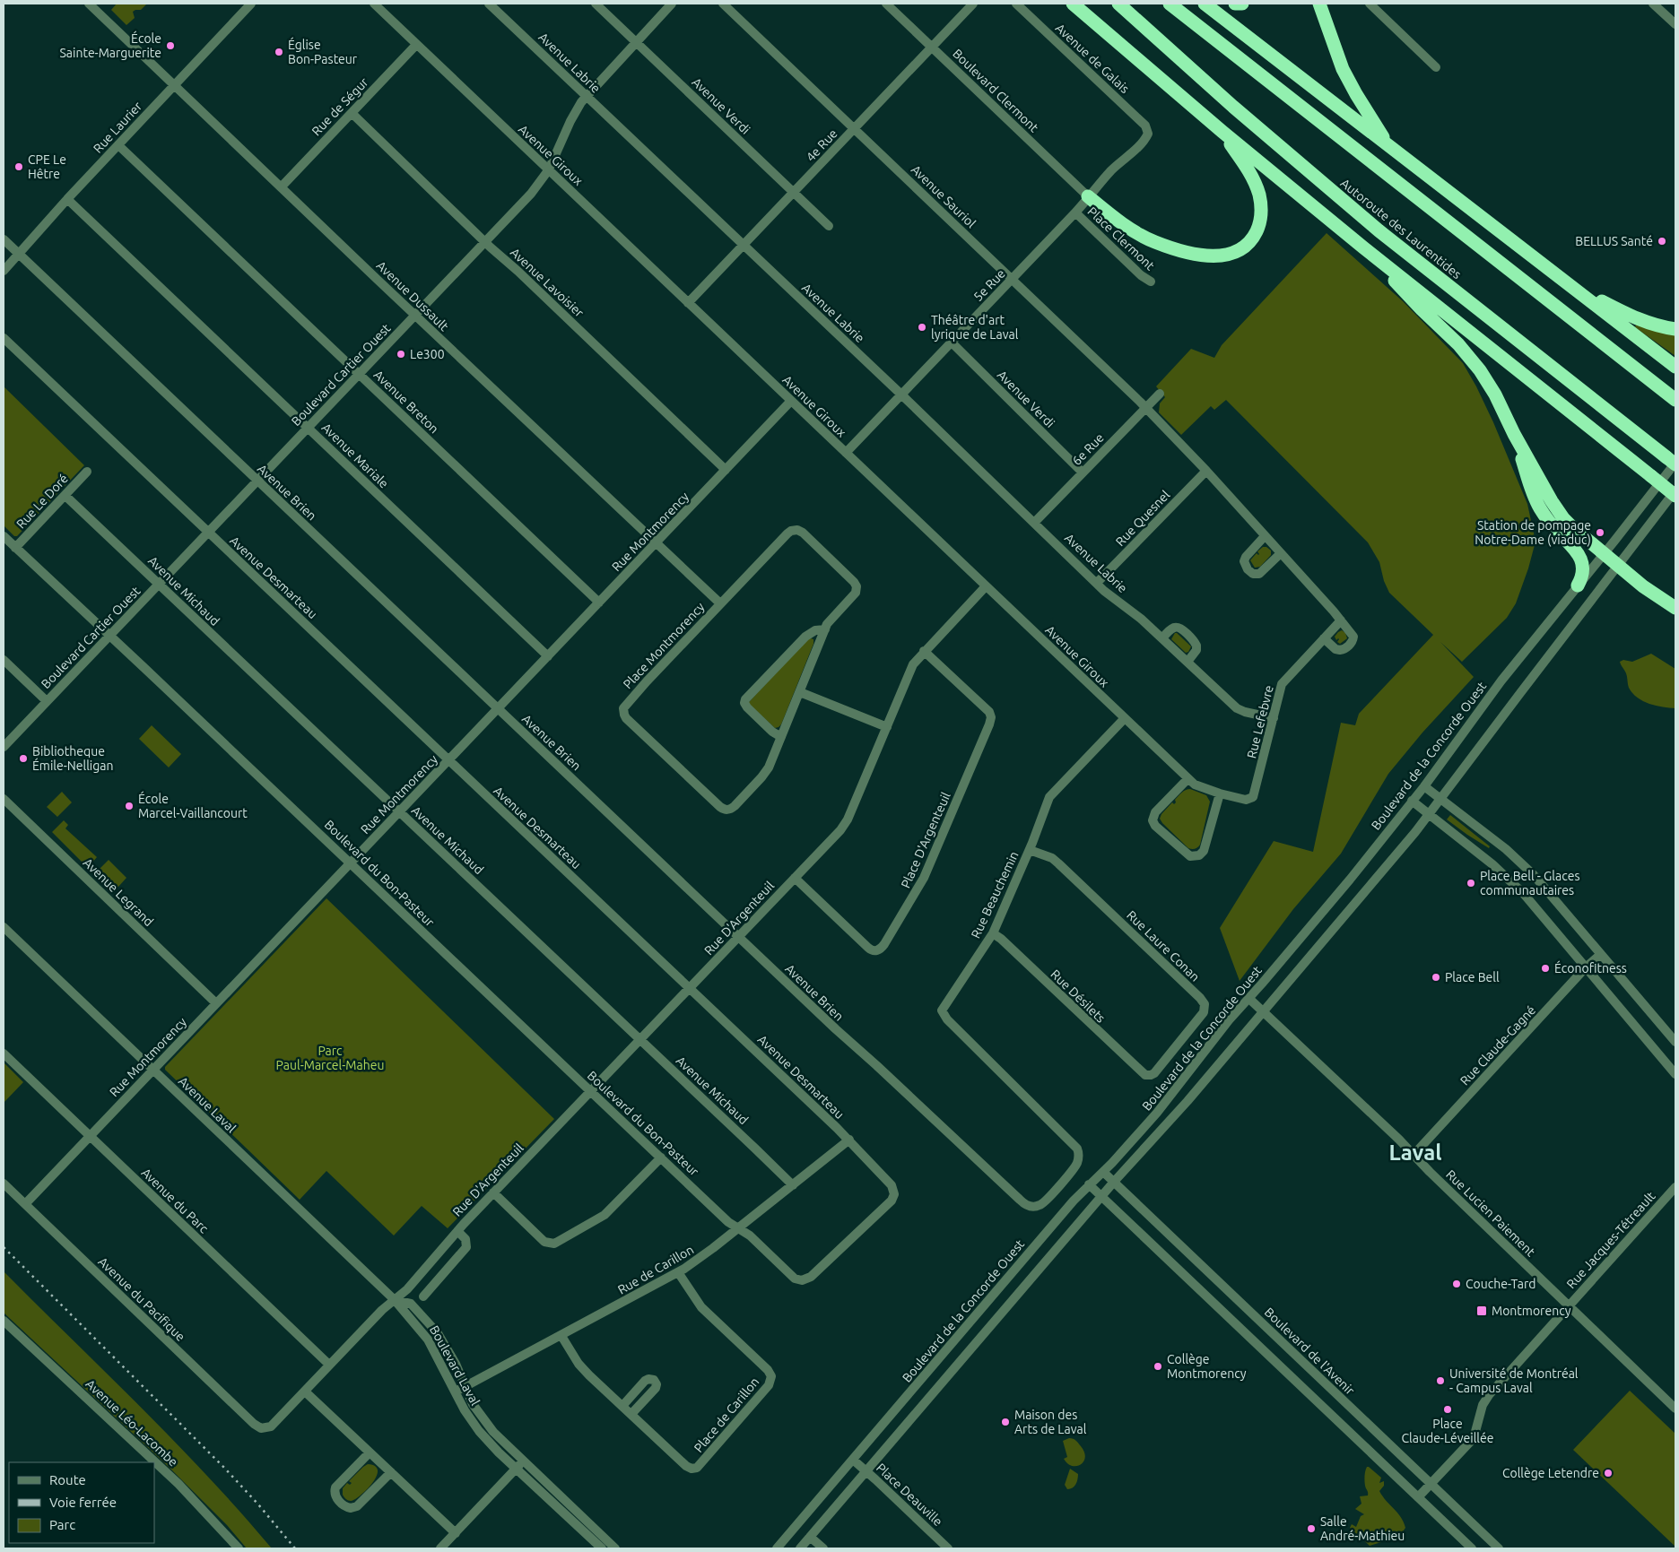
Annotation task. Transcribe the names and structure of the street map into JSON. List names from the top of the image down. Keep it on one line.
{"streets":{"highway":["Autoroute des Laurentides"],"street":["Avenue de Galais","Avenue Labrie","Boulevard Clermont","Avenue Verdi","Rue de Ségur","Rue Laurier","4e Rue","Avenue Giroux","Avenue Sauriol","Place Clermont","Avenue Lavoisier","5e Rue","Avenue Dussault","Boulevard Cartier Ouest","Avenue Breton","6e Rue","Avenue Mariale","Avenue Brien","Rue Le Doré","Rue Quesnel","Rue Montmorency","Avenue Desmarteau","Avenue Michaud","Place Montmorency","Rue Lefebvre","Boulevard de la Concorde Ouest","Place D'Argenteuil","Boulevard du Bon-Pasteur","Avenue Legrand","Rue Beauchemin","Rue D'Argenteuil","Rue Laure Conan","Rue Désilets","Rue Claude-Gagné","Avenue Laval","Avenue du Parc","Rue Lucien Paiement","Rue Jacques-Tétreault","Rue de Carillon","Avenue du Pacifique","Boulevard de l'Avenir","Boulevard Laval","Place de Carillon","Avenue Léo-Lacombe","Place Deauville"]},"crossings":[["Avenue de Galais","5e Rue"],["Avenue Labrie","4e Rue"],["Avenue Labrie","5e Rue"],["Avenue Labrie","Boulevard Cartier Ouest"],["Avenue Labrie","6e Rue"],["Avenue Labrie","Rue Quesnel"],["Avenue Labrie","Rue Lefebvre"],["Boulevard Clermont","4e Rue"],["Boulevard Clermont","5e Rue"],["Avenue Verdi","4e Rue"],["Avenue Verdi","5e Rue"],["Avenue Verdi","Boulevard Cartier Ouest"],["Avenue Verdi","6e Rue"],["Rue de Ségur","Avenue Giroux"],["Rue de Ségur","Avenue Lavoisier"],["Rue de Ségur","Avenue Dussault"],["Rue Laurier","Avenue Dussault"],["Rue Laurier","Avenue Breton"],["Rue Laurier","Avenue Mariale"],["Rue Laurier","Avenue Brien"],["4e Rue","Avenue Giroux"],["4e Rue","Avenue Sauriol"],["Avenue Giroux","5e Rue"],["Avenue Giroux","Boulevard Cartier Ouest"],["Avenue Giroux","Rue Montmorency"],["Avenue Giroux","Rue Lefebvre"],["Avenue Giroux","Rue Beauchemin"],["Avenue Giroux","Rue D'Argenteuil"],["Avenue Sauriol","5e Rue"],["Avenue Sauriol","6e Rue"],["Autoroute des Laurentides","Boulevard de la Concorde Ouest"],["Place Clermont","5e Rue"],["Avenue Lavoisier","Boulevard Cartier Ouest"],["Avenue Lavoisier","Rue Montmorency"],["Avenue Dussault","Boulevard Cartier Ouest"],["Avenue Dussault","Rue Montmorency"],["Avenue Dussault","Place Montmorency"],["Boulevard Cartier Ouest","Avenue Breton"],["Boulevard Cartier Ouest","Avenue Mariale"],["Boulevard Cartier Ouest","Avenue Brien"],["Boulevard Cartier Ouest","Avenue Desmarteau"],["Boulevard Cartier Ouest","Avenue Michaud"],["Boulevard Cartier Ouest","Boulevard du Bon-Pasteur"],["Avenue Breton","Rue Montmorency"],["Avenue Mariale","Rue Montmorency"],["Avenue Brien","Rue Montmorency"],["Avenue Brien","Rue Beauchemin"],["Avenue Brien","Rue D'Argenteuil"],["Rue Le Doré","Avenue Michaud"],["Rue Le Doré","Boulevard du Bon-Pasteur"],["Rue Montmorency","Avenue Desmarteau"],["Rue Montmorency","Avenue Michaud"],["Rue Montmorency","Boulevard du Bon-Pasteur"],["Rue Montmorency","Avenue Legrand"],["Rue Montmorency","Avenue Laval"],["Rue Montmorency","Avenue du Parc"],["Rue Montmorency","Avenue du Pacifique"],["Avenue Desmarteau","Boulevard du Bon-Pasteur"],["Avenue Desmarteau","Rue D'Argenteuil"],["Avenue Desmarteau","Rue de Carillon"],["Avenue Michaud","Rue D'Argenteuil"],["Avenue Michaud","Rue de Carillon"],["Boulevard de la Concorde Ouest","Rue Lucien Paiement"],["Boulevard de la Concorde Ouest","Boulevard de l'Avenir"],["Boulevard de la Concorde Ouest","Place Deauville"],["Place D'Argenteuil","Rue D'Argenteuil"],["Boulevard du Bon-Pasteur","Rue D'Argenteuil"],["Boulevard du Bon-Pasteur","Rue de Carillon"],["Rue Beauchemin","Rue Laure Conan"],["Rue Beauchemin","Rue Désilets"],["Rue D'Argenteuil","Avenue Laval"],["Rue D'Argenteuil","Avenue du Parc"],["Rue D'Argenteuil","Avenue du Pacifique"],["Rue D'Argenteuil","Boulevard Laval"],["Rue Laure Conan","Rue Désilets"],["Rue Claude-Gagné","Rue Lucien Paiement"],["Avenue Laval","Boulevard Laval"],["Rue Lucien Paiement","Rue Jacques-Tétreault"],["Rue Jacques-Tétreault","Boulevard de l'Avenir"],["Rue de Carillon","Boulevard Laval"],["Rue de Carillon","Place de Carillon"]],"districts":["Laval"],"parks":["Parc Paul-Marcel-Maheu"],"places":{"other":["École Sainte-Marguerite","Église Bon-Pasteur","CPE Le Hêtre","BELLUS Santé","Théâtre d'art lyrique de Laval","Le300","Station de pompage Notre-Dame (viaduc)","Bibliotheque Émile-Nelligan","École Marcel-Vaillancourt","Place Bell - Glaces communautaires","Éconofitness","Place Bell","Couche-Tard","Collège Montmorency","Université de Montréal - Campus Laval","Place Claude-Léveillée","Maison des Arts de Laval","Collège Letendre","Salle André-Mathieu"],"transit":["Montmorency"]},"legend":["Route","Voie ferrée","Parc"]}
